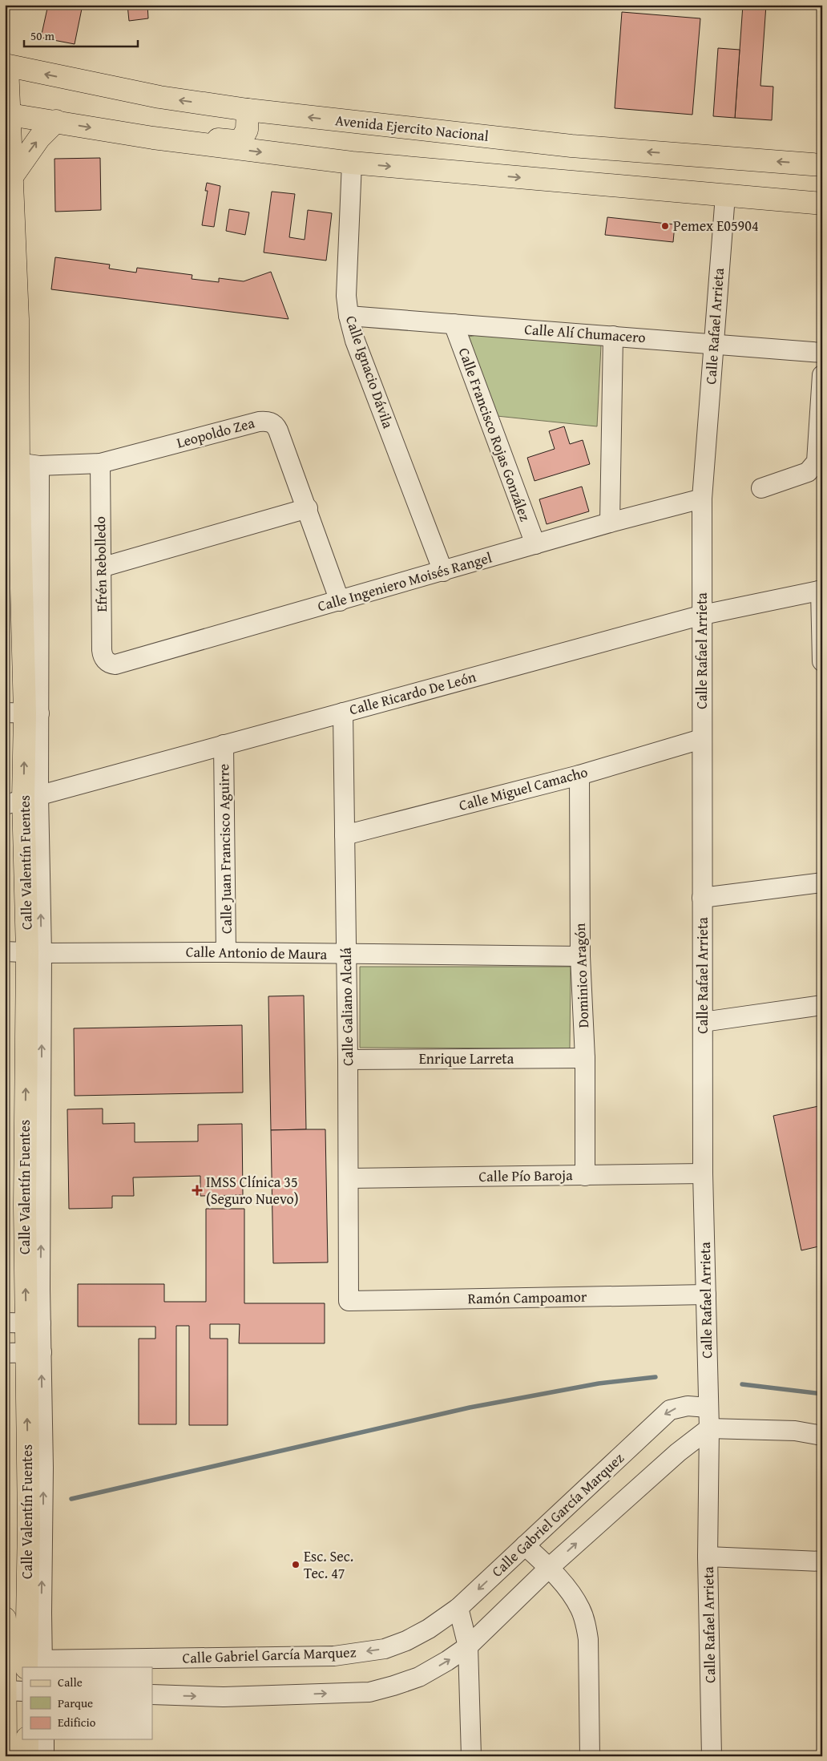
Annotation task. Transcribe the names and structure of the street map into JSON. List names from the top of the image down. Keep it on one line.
{"streets":{"main road":["Avenida Ejercito Nacional","Calle Valentín Fuentes"],"street":["Calle Rafael Arrieta","Calle Alí Chumacero","Calle Ignacio Dávila","Leopoldo Zea","Calle Francisco Rojas González","Efrén Rebolledo","Calle Ingeniero Moisés Rangel","Calle Ricardo De León","Calle Miguel Camacho","Calle Juan Francisco Aguirre","Calle Antonio de Maura","Dominico Aragón","Calle Galiano Alcalá","Enrique Larreta","Calle Pío Baroja","Ramón Campoamor","Calle Gabriel García Marquez"]},"crossings":[["Avenida Ejercito Nacional","Calle Valentín Fuentes"],["Calle Rafael Arrieta","Calle Alí Chumacero"],["Calle Rafael Arrieta","Calle Ingeniero Moisés Rangel"],["Calle Rafael Arrieta","Calle Ricardo De León"],["Calle Rafael Arrieta","Calle Miguel Camacho"],["Calle Rafael Arrieta","Calle Pío Baroja"],["Calle Rafael Arrieta","Ramón Campoamor"],["Calle Rafael Arrieta","Calle Gabriel García Marquez"],["Calle Alí Chumacero","Calle Ignacio Dávila"],["Calle Alí Chumacero","Calle Francisco Rojas González"],["Calle Ignacio Dávila","Calle Ingeniero Moisés Rangel"],["Leopoldo Zea","Efrén Rebolledo"],["Leopoldo Zea","Calle Ingeniero Moisés Rangel"],["Leopoldo Zea","Calle Valentín Fuentes"],["Calle Francisco Rojas González","Calle Ingeniero Moisés Rangel"],["Efrén Rebolledo","Calle Ingeniero Moisés Rangel"],["Calle Ricardo De León","Calle Juan Francisco Aguirre"],["Calle Ricardo De León","Calle Valentín Fuentes"],["Calle Ricardo De León","Calle Galiano Alcalá"],["Calle Miguel Camacho","Dominico Aragón"],["Calle Miguel Camacho","Calle Galiano Alcalá"],["Calle Juan Francisco Aguirre","Calle Antonio de Maura"],["Calle Valentín Fuentes","Calle Antonio de Maura"],["Calle Valentín Fuentes","Calle Gabriel García Marquez"],["Calle Antonio de Maura","Dominico Aragón"],["Calle Antonio de Maura","Calle Galiano Alcalá"],["Dominico Aragón","Enrique Larreta"],["Dominico Aragón","Calle Pío Baroja"],["Calle Galiano Alcalá","Enrique Larreta"],["Calle Galiano Alcalá","Calle Pío Baroja"],["Calle Galiano Alcalá","Ramón Campoamor"]],"one_way":["Calle Valentín Fuentes"],"places":{"other":["Pemex E05904","Esc. Sec. Tec. 47"],"health":["IMSS Clínica 35 (Seguro Nuevo)"]},"legend":["Calle","Parque","Edificio"],"scale_bar":"50 m"}
